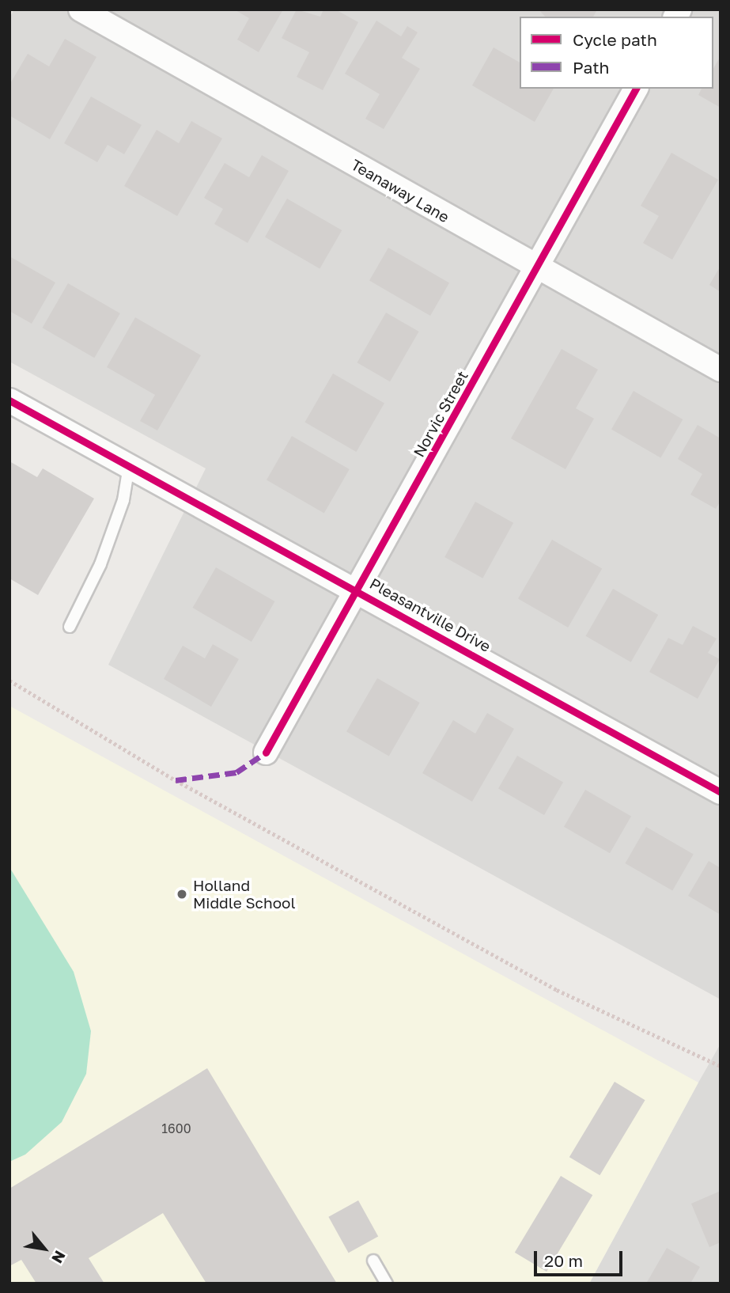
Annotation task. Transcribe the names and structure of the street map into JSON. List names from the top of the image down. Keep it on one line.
{"streets":{"street":["Teanaway Lane","Norvic Street","Pleasantville Drive"]},"crossings":[["Teanaway Lane","Norvic Street"],["Norvic Street","Pleasantville Drive"]],"places":["Holland Middle School"],"house_numbers":["1600"],"legend":["Cycle path","Path"],"scale_bar":"20 m","north":"bottom right"}
